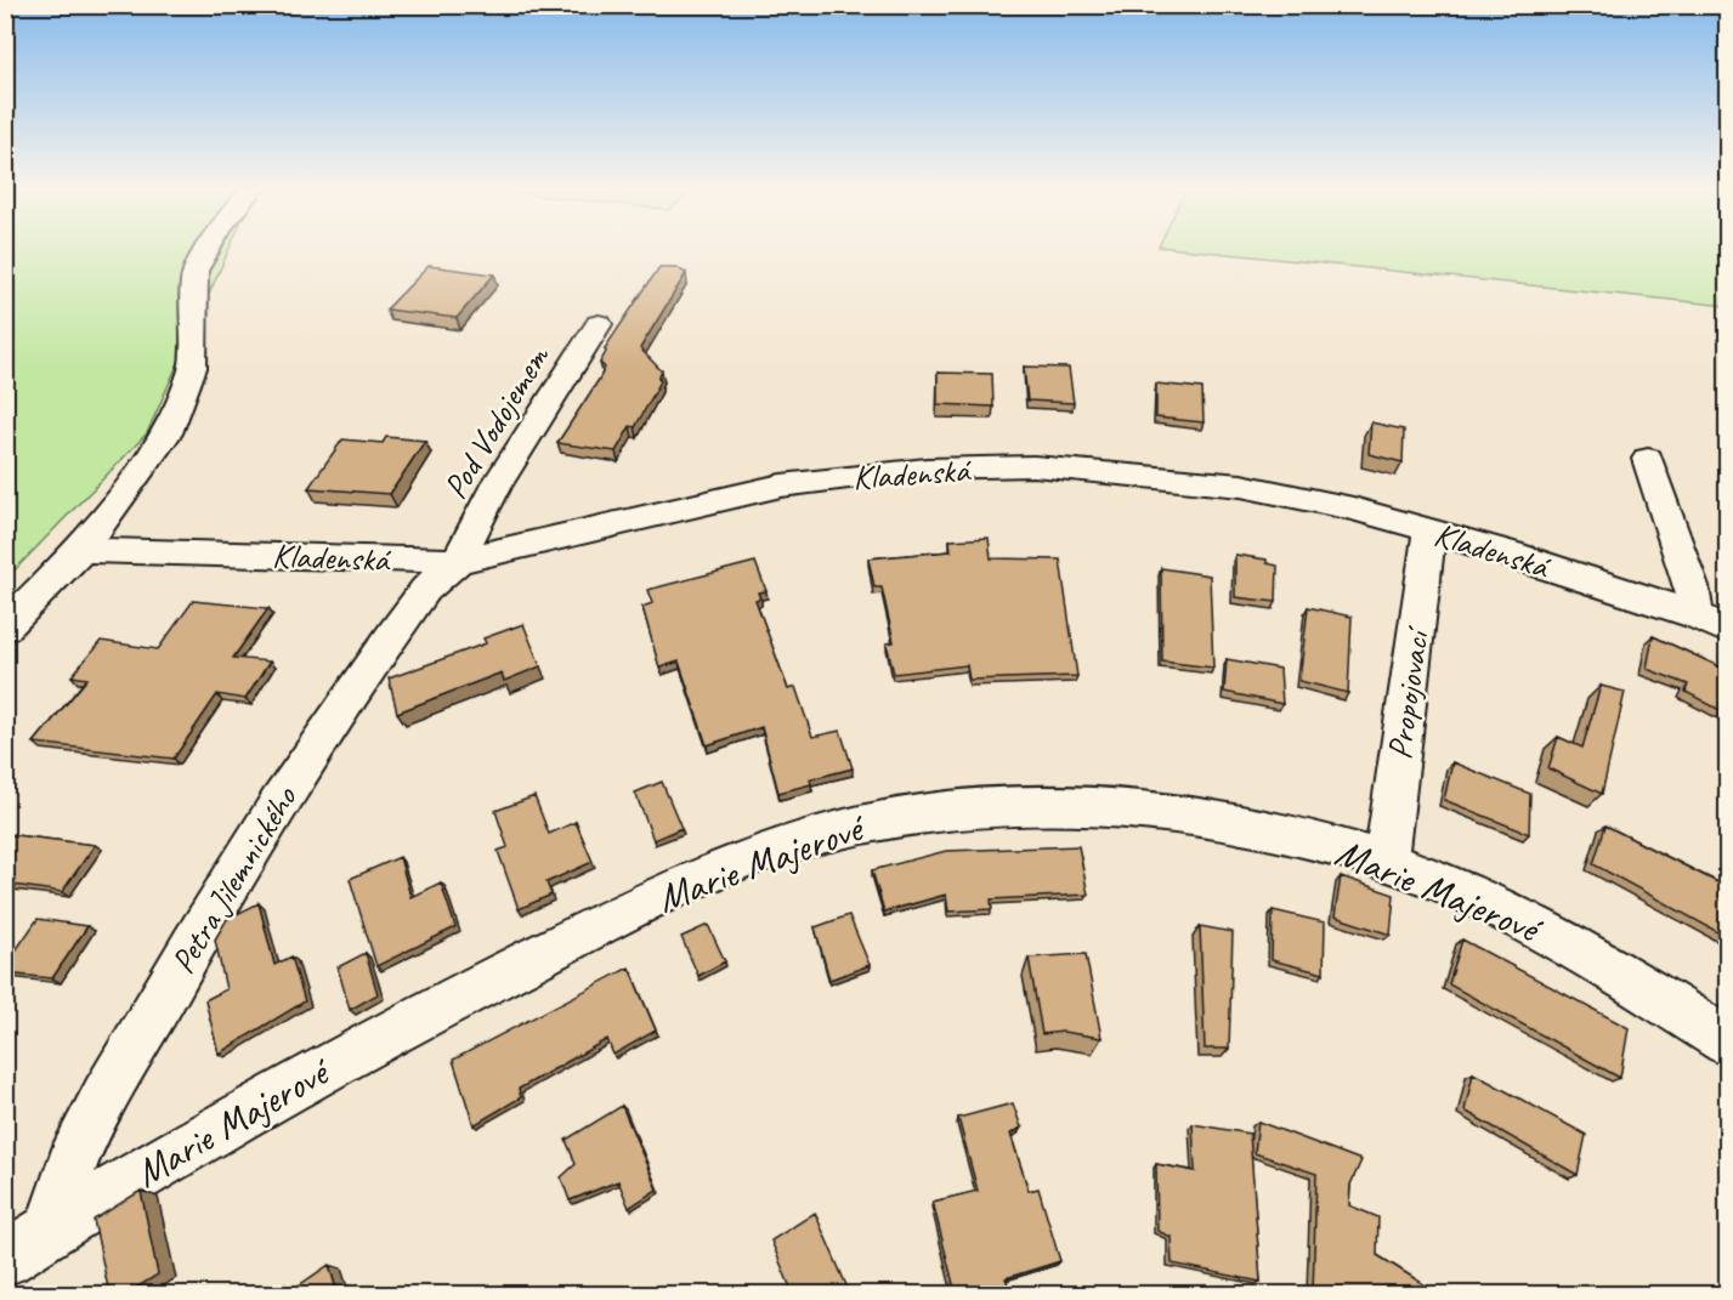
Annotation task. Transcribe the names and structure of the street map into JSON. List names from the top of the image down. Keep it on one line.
{"streets":{"street":["Pod Vodojemem","Kladenská","Propojovací","Marie Majerové","Petra Jilemnického"]},"crossings":[["Pod Vodojemem","Kladenská"],["Pod Vodojemem","Petra Jilemnického"],["Kladenská","Propojovací"],["Kladenská","Petra Jilemnického"],["Propojovací","Marie Majerové"],["Marie Majerové","Petra Jilemnického"]]}
